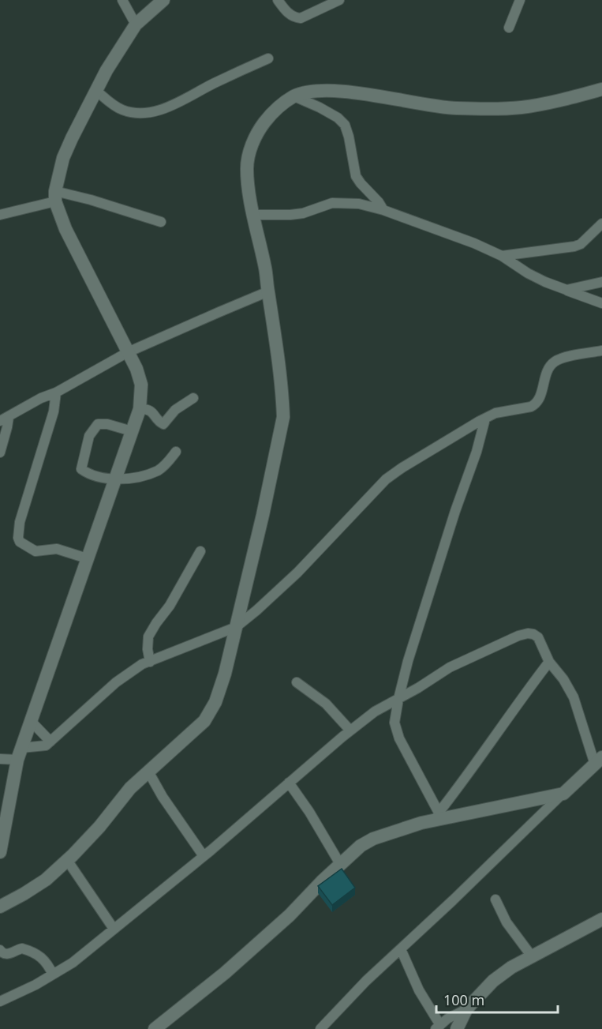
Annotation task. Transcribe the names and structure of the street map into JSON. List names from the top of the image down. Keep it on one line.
{"scale_bar":"100 m"}
